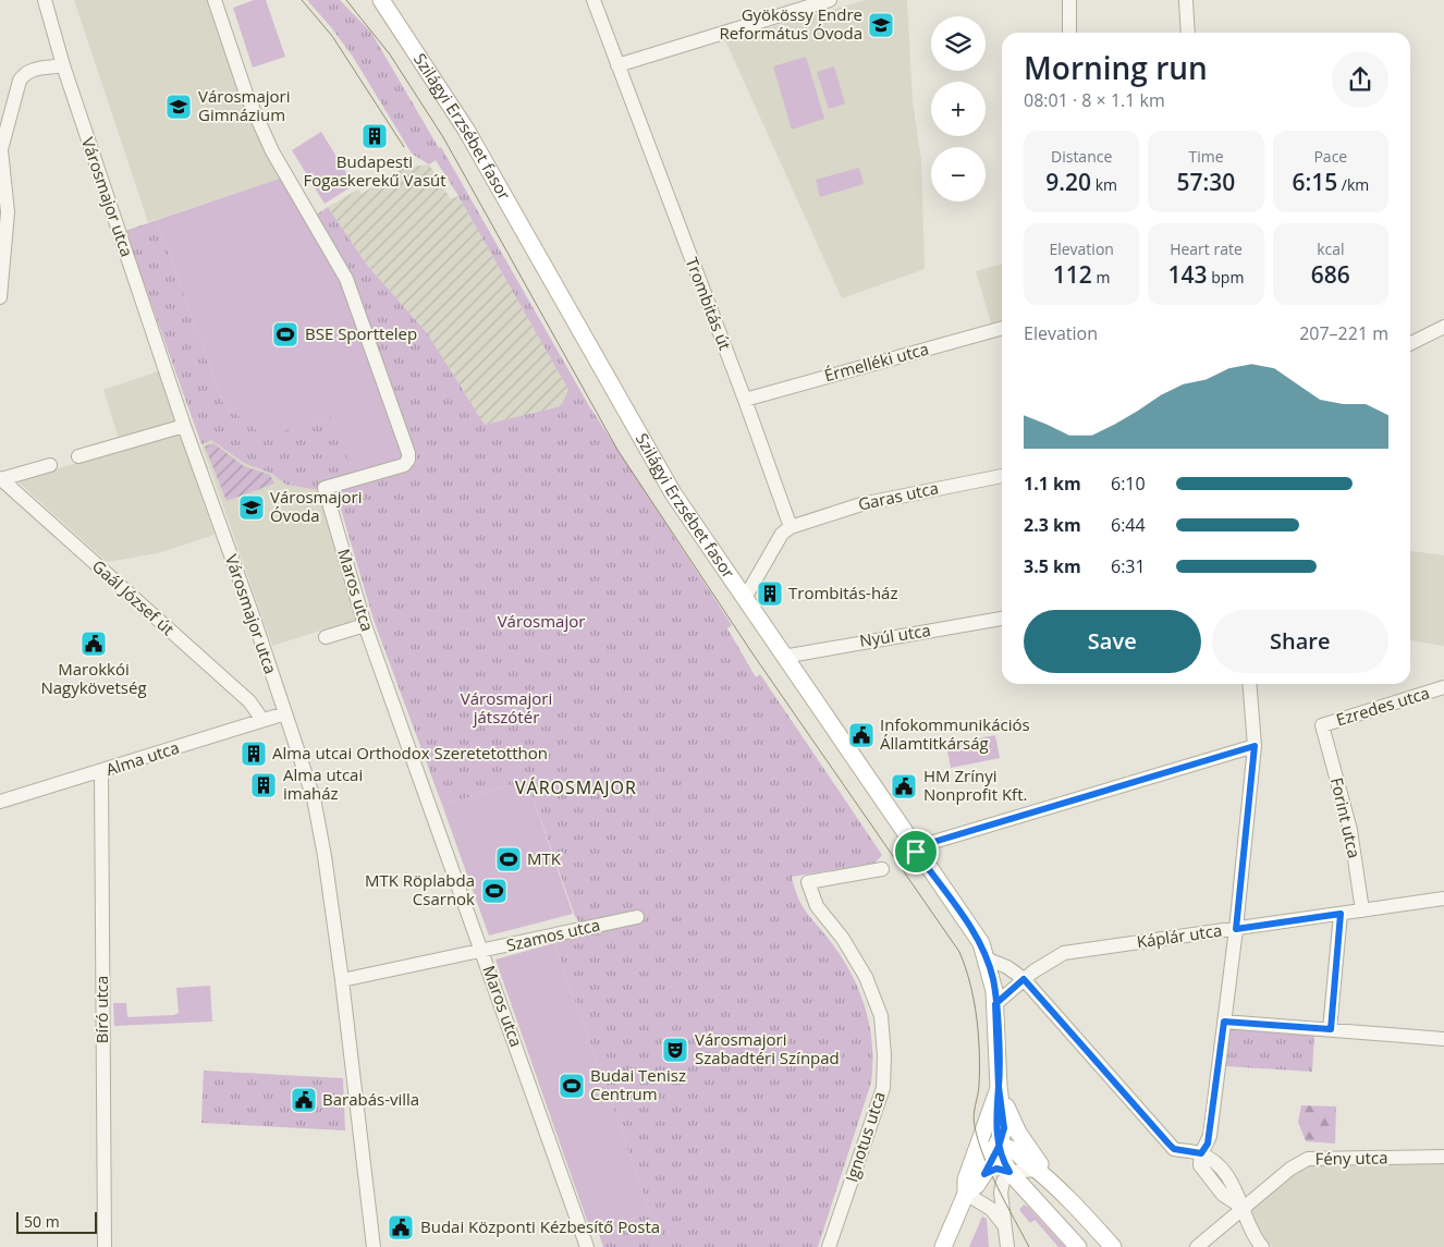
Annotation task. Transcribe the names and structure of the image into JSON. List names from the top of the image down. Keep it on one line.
{"streets":{"main road":["Szilágyi Erzsébet fasor"],"street":["Városmajor utca","Trombitás út","Érmelléki utca","Garas utca","Maros utca","Gaál József út","Nyúl utca","Ezredes utca","Alma utca","Forint utca","Szamos utca","Káplár utca","Bíró utca","Ignotus utca","Fény utca"]},"crossings":[["Szilágyi Erzsébet fasor","Nyúl utca"],["Szilágyi Erzsébet fasor","Káplár utca"],["Városmajor utca","Alma utca"],["Városmajor utca","Szamos utca"],["Trombitás út","Érmelléki utca"],["Trombitás út","Garas utca"],["Maros utca","Szamos utca"],["Gaál József út","Alma utca"],["Ezredes utca","Forint utca"],["Alma utca","Bíró utca"],["Forint utca","Káplár utca"]],"districts":["VÁROSMAJOR"],"parks":["Városmajor","Városmajori játszótér"],"places":{"school or university":["Gyökössy Endre Református Óvoda","Városmajori Gimnázium","Városmajori Óvoda"],"building":["Budapesti Fogaskerekű Vasút","Trombitás-ház","Alma utcai Orthodox Szeretetotthon","Alma utcai imaház"],"sports":["BSE Sporttelep","MTK","MTK Röplabda Csarnok","Budai Tenisz Centrum"],"public building":["Marokkói Nagykövetség","Infokommunikációs Államtitkárság","HM Zrínyi Nonprofit Kft.","Barabás-villa","Budai Központi Kézbesítő Posta"],"theatre":["Városmajori Szabadtéri Színpad"]},"scale_bar":"50 m","page":{"map_buttons":["+","−"],"heading":["Morning run","08:01 · 8 × 1.1 km"],"stats":[["Distance","9.20 km"],["Time","57:30"],["Pace","6:15 /km"],["Elevation","112 m"],["Heart rate","143 bpm"],["kcal","686"]],"chart":["Elevation","207–221 m"],"list":[{"name":"1.1 km","note":"6:10"},{"name":"2.3 km","note":"6:44"},{"name":"3.5 km","note":"6:31"}],"buttons":["Save","Share"],"scale":"50 m"}}
